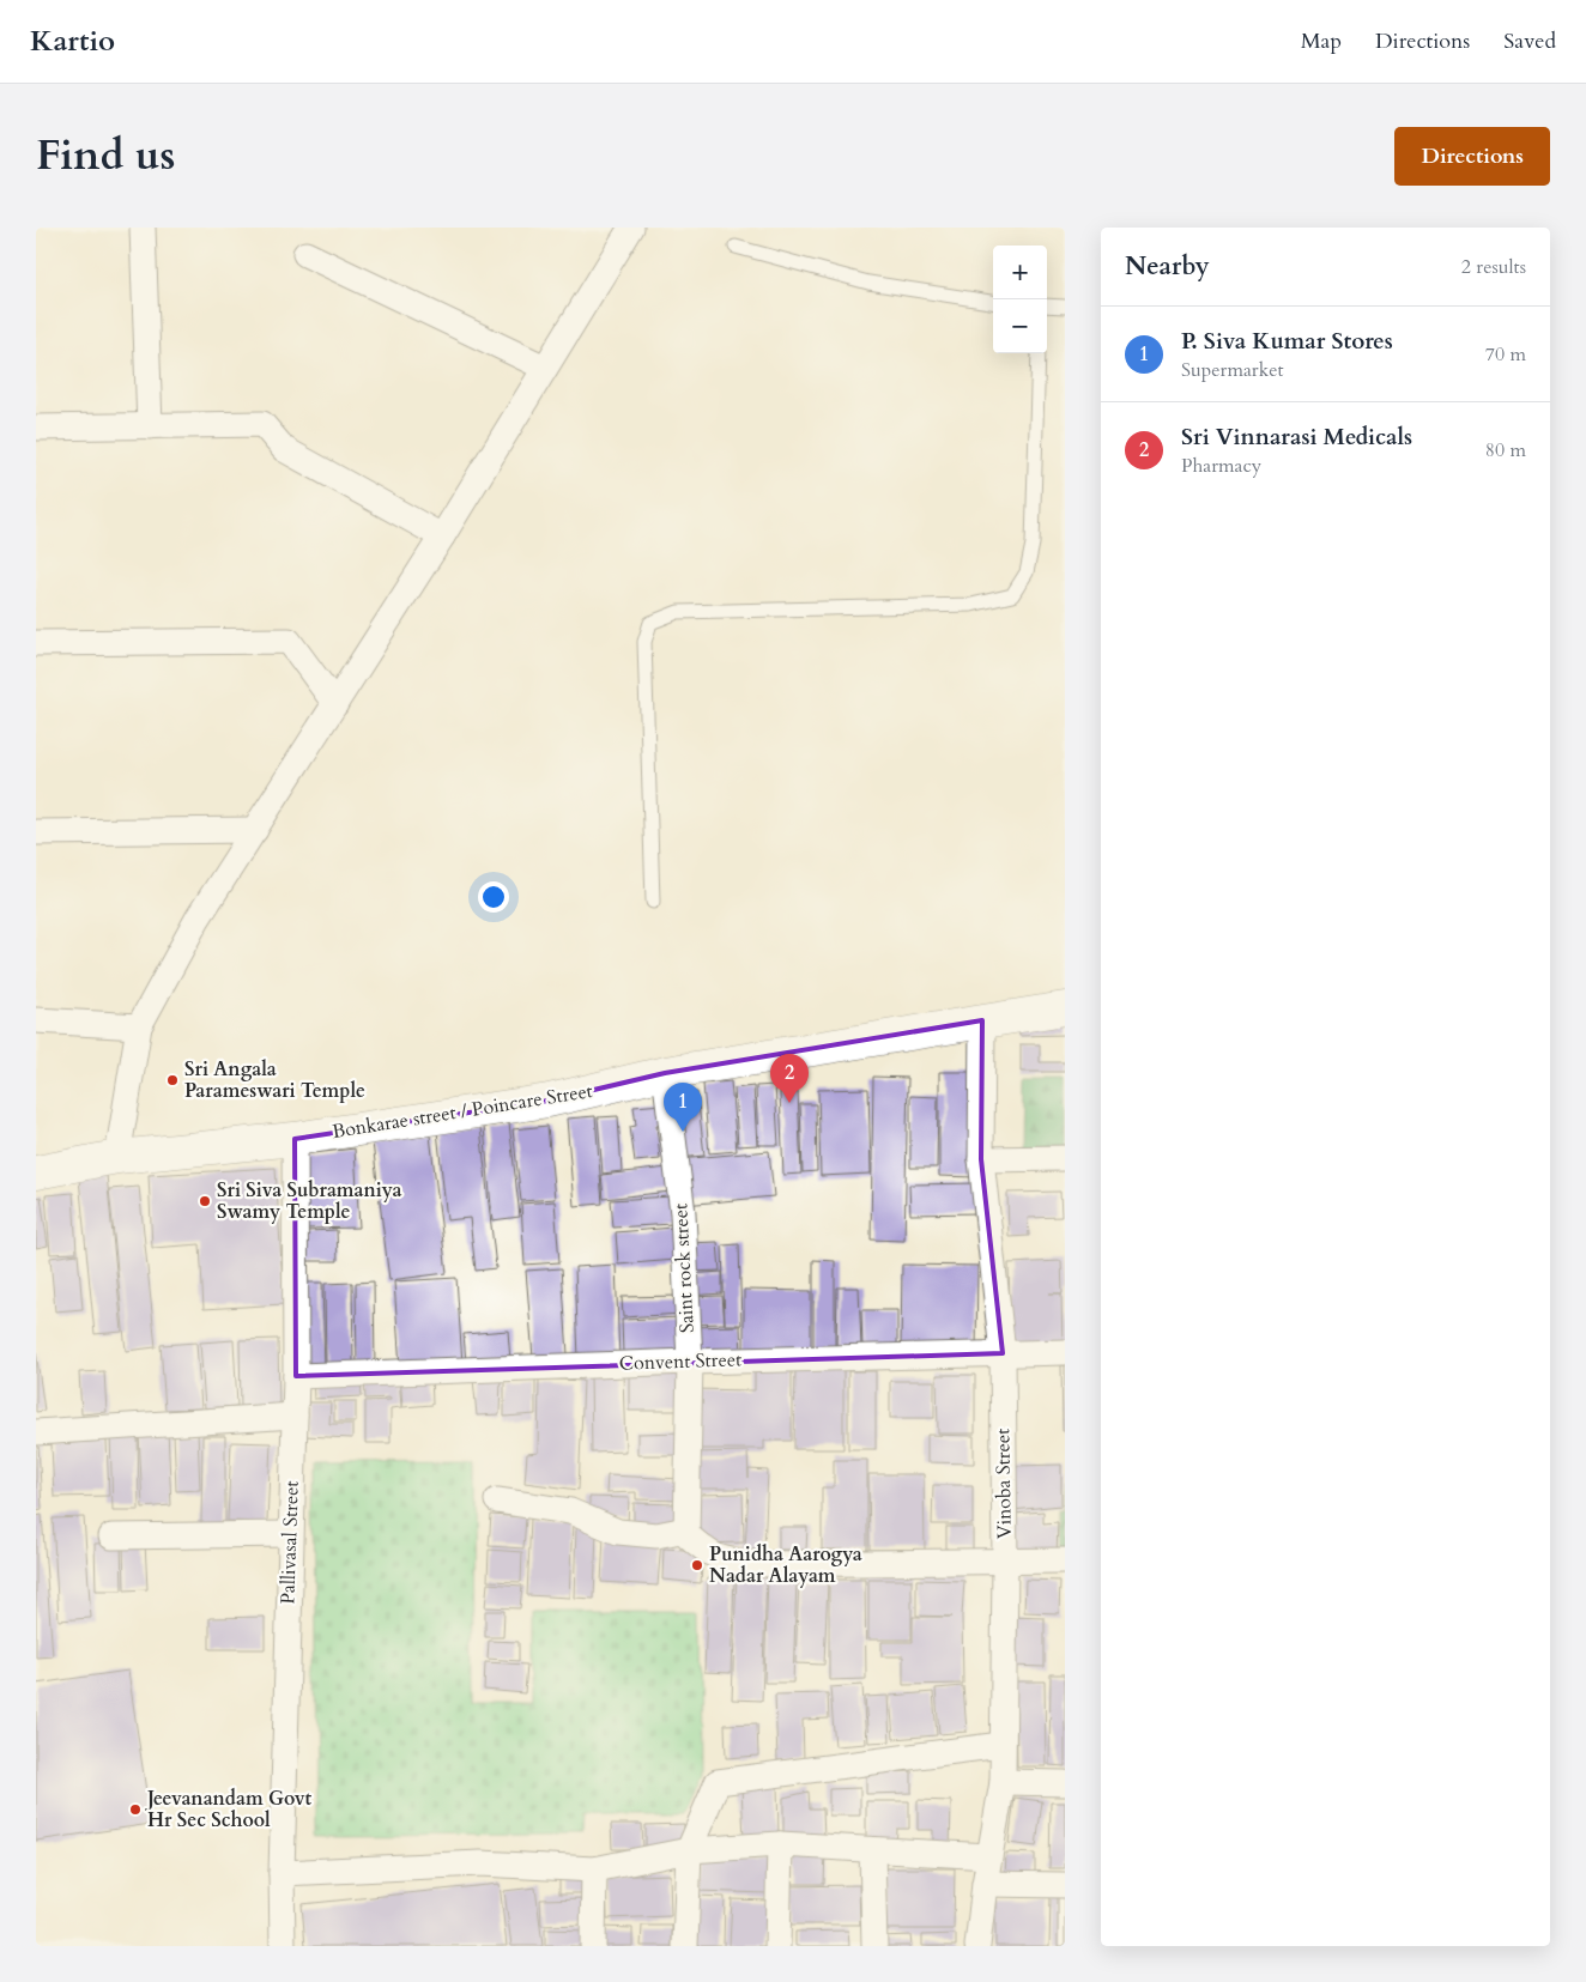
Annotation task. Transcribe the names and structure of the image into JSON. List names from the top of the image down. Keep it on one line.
{"streets":{"street":["Bonkarae street / Poincare Street","Saint rock street","Convent Street","Vinoba Street","Pallivasal Street"]},"crossings":[["Bonkarae street / Poincare Street","Saint rock street"],["Bonkarae street / Poincare Street","Vinoba Street"],["Bonkarae street / Poincare Street","Pallivasal Street"],["Saint rock street","Convent Street"],["Convent Street","Vinoba Street"],["Convent Street","Pallivasal Street"]],"places":["Sri Angala Parameswari Temple","Sri Siva Subramaniya Swamy Temple","Punidha Aarogya Nadar Alayam","Jeevanandam Govt Hr Sec School"],"page":{"header":"Kartio","nav":["Map","Directions","Saved"],"title":"Find us","buttons":"Directions","heading":["Nearby","2 results"],"map_buttons":["+","−"],"list":[{"mark":"1","name":"P. Siva Kumar Stores","note":"Supermarket","value":"70 m"},{"mark":"2","name":"Sri Vinnarasi Medicals","note":"Pharmacy","value":"80 m"}],"pins":["2","1"]}}
